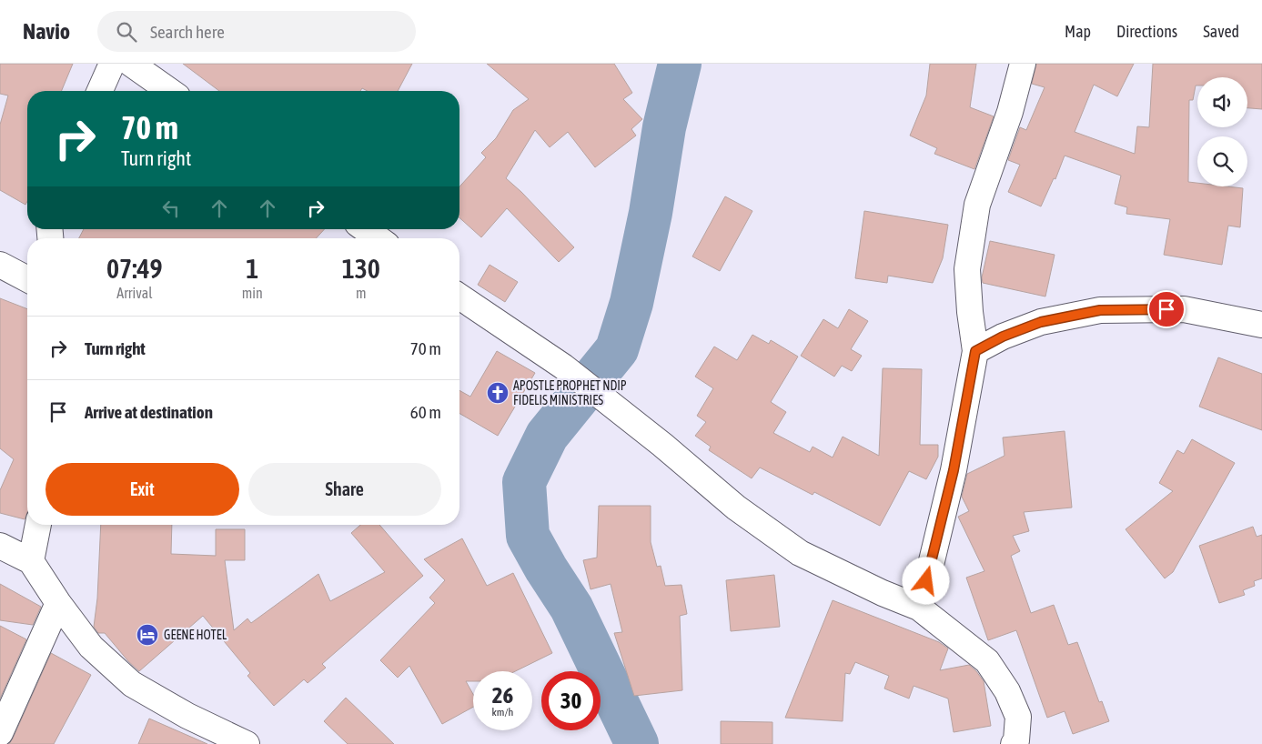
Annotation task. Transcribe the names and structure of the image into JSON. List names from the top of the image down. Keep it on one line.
{"places":{"church":["APOSTLE PROPHET NDIP FIDELIS MINISTRIES"],"hotel":["GEENE HOTEL"]},"page":{"header":"Navio","search":"Search here","nav":["Map","Directions","Saved"],"turn":["70 m","Turn right"],"eta":["07:49","Arrival","1","min","130","m"],"list":[{"name":"Turn right","value":"70 m"},{"name":"Arrive at destination","value":"60 m"}],"buttons":["Exit","Share"],"speed":"26 km/h","limit":"30"}}
